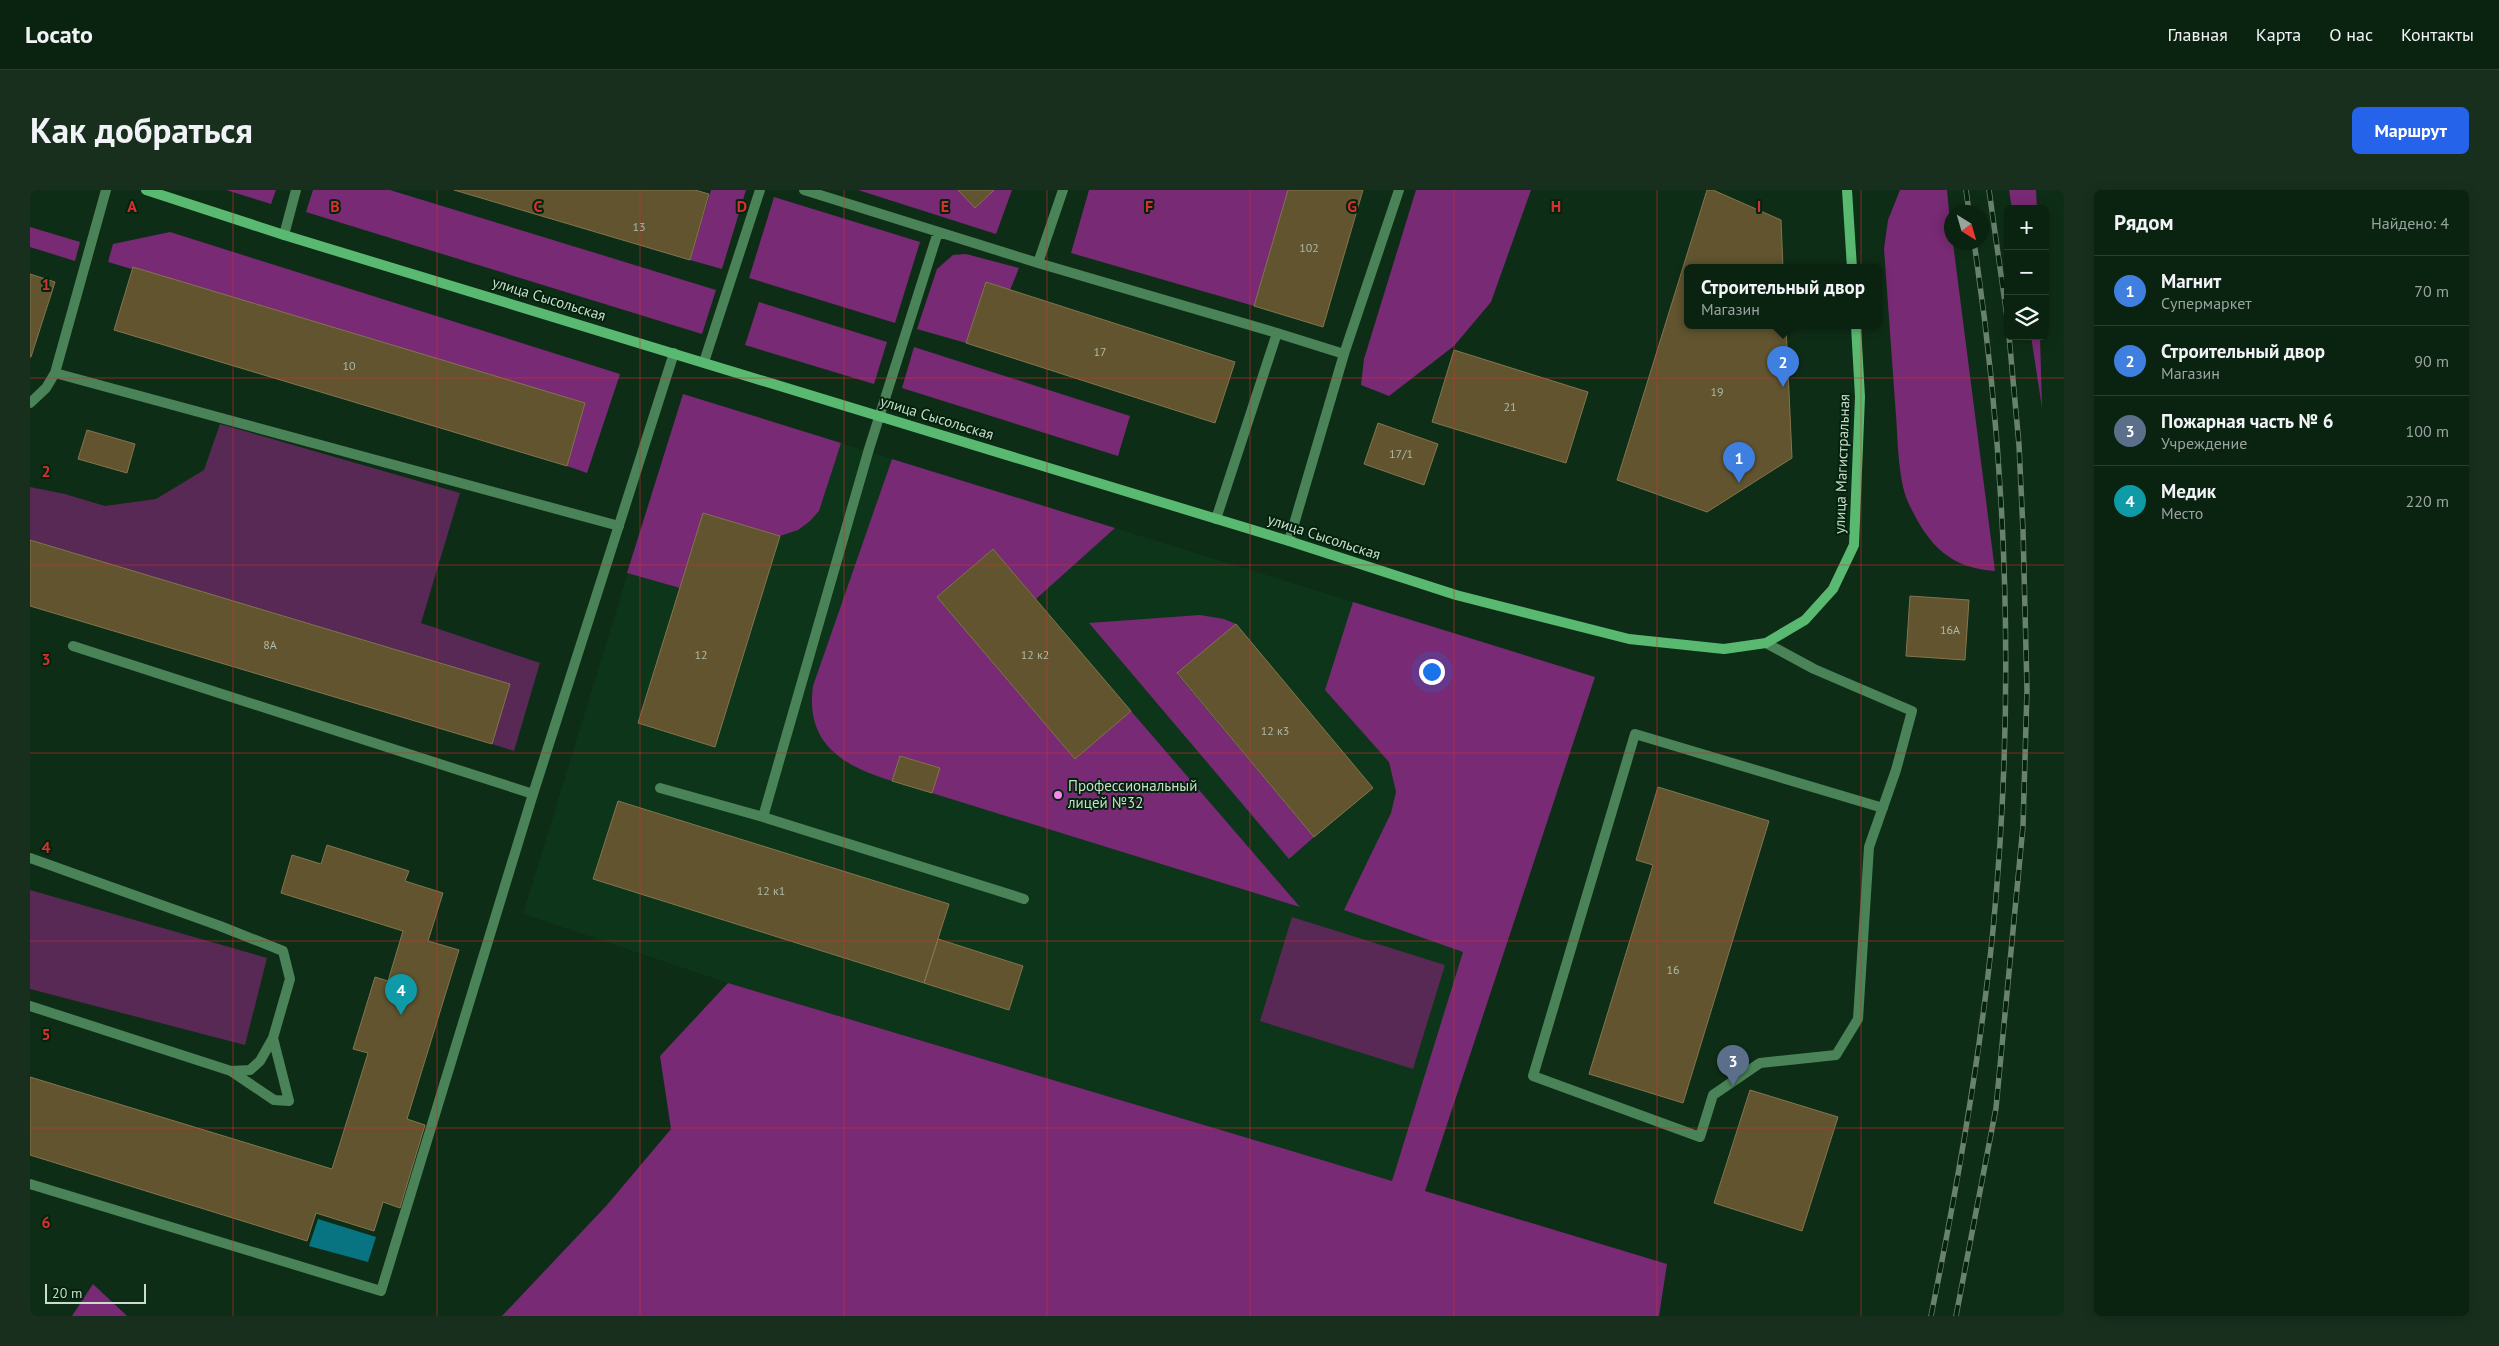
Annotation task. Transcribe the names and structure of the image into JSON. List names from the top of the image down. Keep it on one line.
{"streets":{"main road":["улица Сысольская","улица Магистральная"]},"crossings":[["улица Сысольская","улица Магистральная"]],"places":["Профессиональный лицей №32"],"house_numbers":["13","102","17","10","19","21","17/1","16А","8А","12","12 к2","12 к3","12 к1","16"],"scale_bar":"20 m","north":"bottom right","page":{"header":"Locato","nav":["Главная","Карта","О нас","Контакты"],"title":"Как добраться","buttons":"Маршрут","heading":["Рядом","Найдено: 4"],"map_buttons":["+","−"],"list":[{"mark":"1","name":"Магнит","note":"Супермаркет","value":"70 m"},{"mark":"2","name":"Строительный двор","note":"Магазин","value":"90 m"},{"mark":"3","name":"Пожарная часть № 6","note":"Учреждение","value":"100 m"},{"mark":"4","name":"Медик","note":"Место","value":"220 m"}],"popup":["Строительный двор","Магазин"],"pins":["2","1","4","3"],"scale":"20 m"},"grid":{"columns":["A","B","C","D","E","F","G","H","I"],"rows":["1","2","3","4","5","6"]}}
